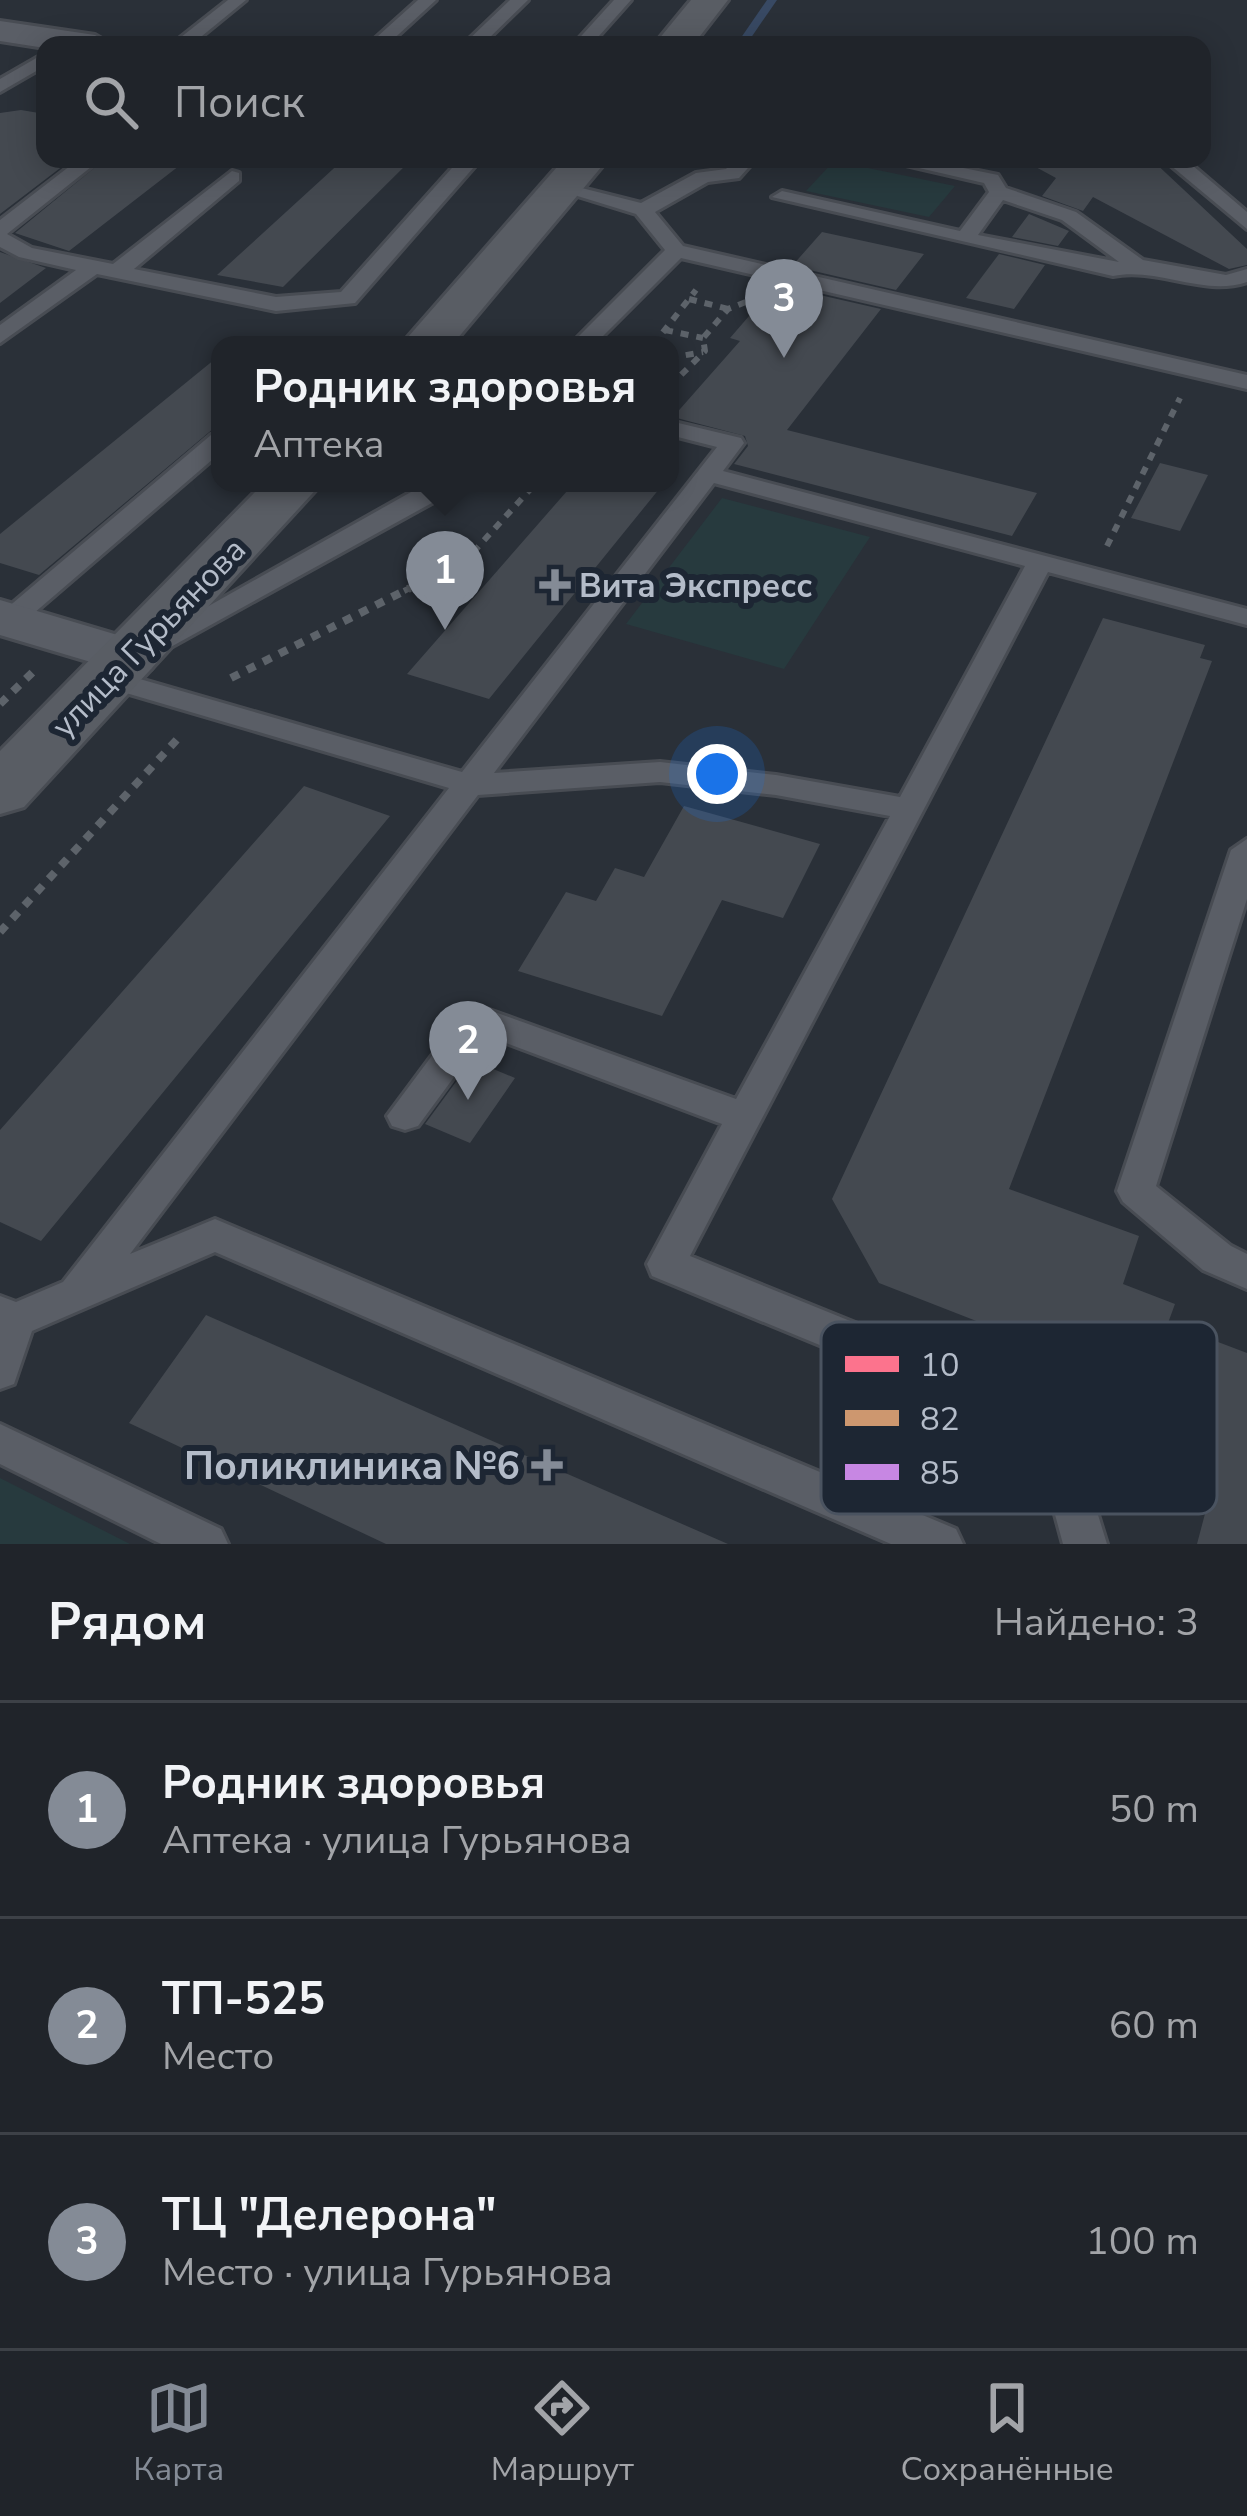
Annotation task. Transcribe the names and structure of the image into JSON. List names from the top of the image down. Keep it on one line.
{"streets":{"street":["улица Гурьянова"]},"places":{"health":["Вита Экспресс","Поликлиника №6"]},"legend":["10","82","85"],"page":{"search":"Поиск","pins":["3","1","2"],"popup":["Родник здоровья","Аптека"],"heading":["Рядом","Найдено: 3"],"list":[{"mark":"1","name":"Родник здоровья","note":"Аптека · улица Гурьянова","value":"50 m"},{"mark":"2","name":"ТП-525","note":"Место","value":"60 m"},{"mark":"3","name":"ТЦ \"Делерона\"","note":"Место · улица Гурьянова","value":"100 m"}],"nav":["Карта","Маршрут","Сохранённые"]}}
